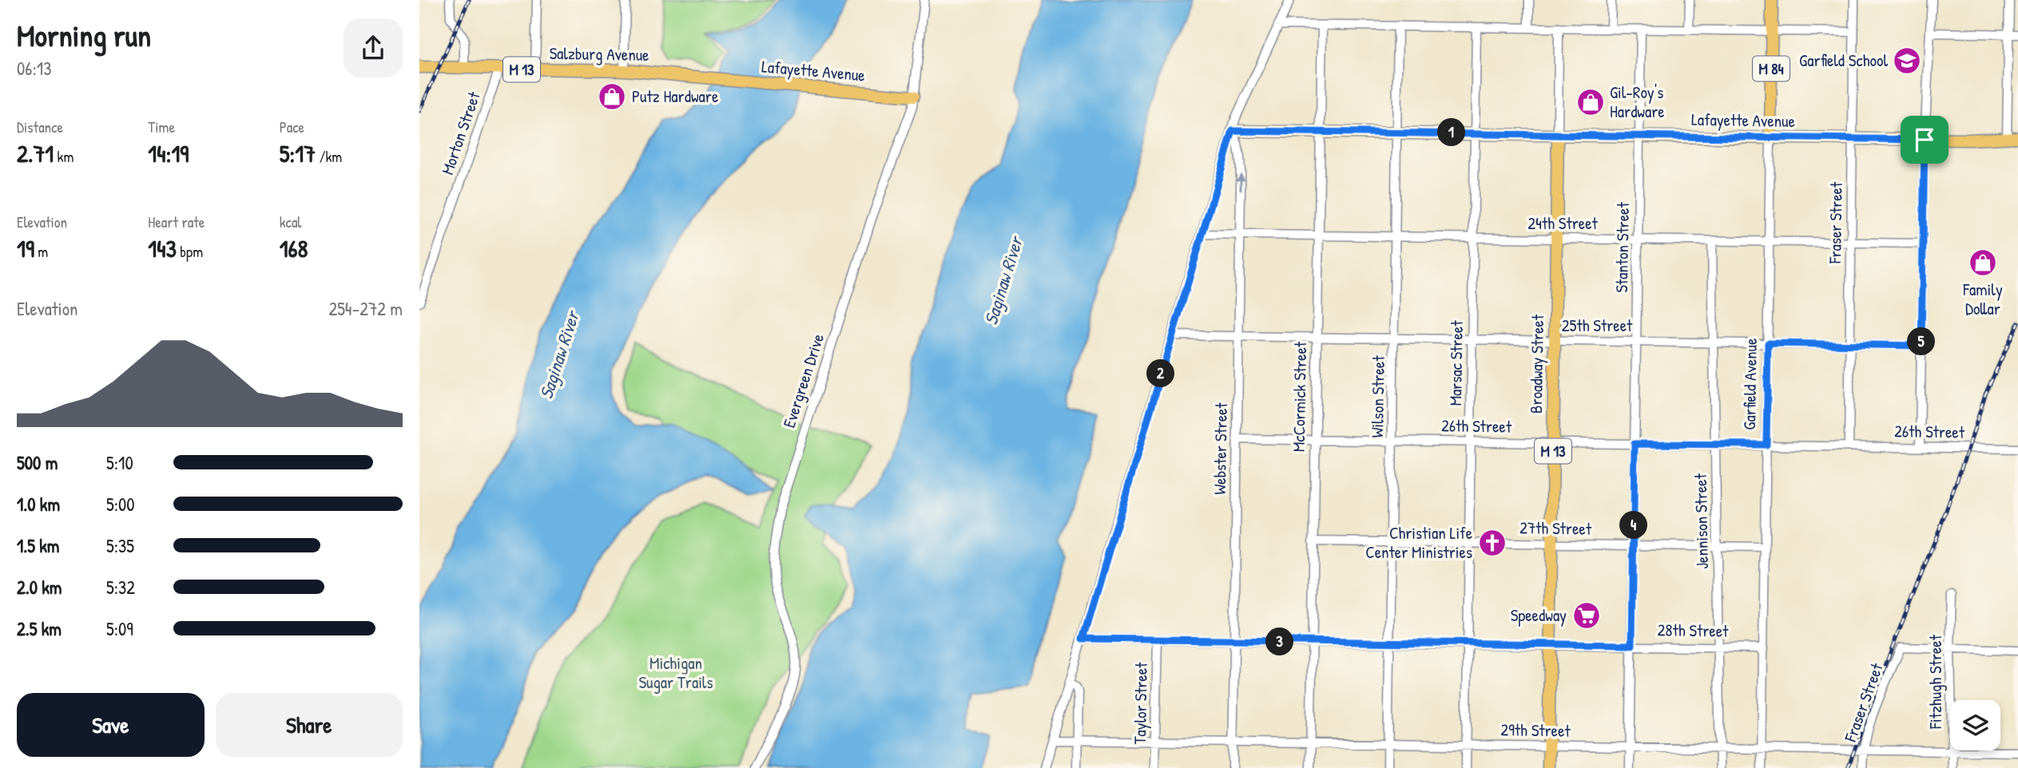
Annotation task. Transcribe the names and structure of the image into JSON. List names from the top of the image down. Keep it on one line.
{"streets":{"main road":["Salzburg Avenue","M 84","M 13","Lafayette Avenue","Broadway Street","Garfield Avenue"],"street":["Morton Street","Fraser Street","24th Street","Stanton Street","25th Street","Marsac Street","Evergreen Drive","McCormick Street","Wilson Street","26th Street","Webster Street","Jennison Street","27th Street","28th Street","Fitzhugh Street","Taylor Street","29th Street"]},"crossings":[["Salzburg Avenue","Lafayette Avenue"],["Salzburg Avenue","Morton Street"],["Lafayette Avenue","Fraser Street"],["Lafayette Avenue","Stanton Street"],["Lafayette Avenue","Marsac Street"],["Lafayette Avenue","Broadway Street"],["Lafayette Avenue","Evergreen Drive"],["Lafayette Avenue","Garfield Avenue"],["Lafayette Avenue","McCormick Street"],["Lafayette Avenue","Wilson Street"],["Lafayette Avenue","Webster Street"],["Fraser Street","24th Street"],["Fraser Street","25th Street"],["Fraser Street","26th Street"],["Fraser Street","Fitzhugh Street"],["Fraser Street","29th Street"],["24th Street","Stanton Street"],["24th Street","Marsac Street"],["24th Street","Broadway Street"],["24th Street","Garfield Avenue"],["24th Street","McCormick Street"],["24th Street","Wilson Street"],["24th Street","Webster Street"],["24th Street","Jennison Street"],["Stanton Street","25th Street"],["Stanton Street","26th Street"],["Stanton Street","27th Street"],["Stanton Street","28th Street"],["Stanton Street","29th Street"],["25th Street","Marsac Street"],["25th Street","Broadway Street"],["25th Street","Garfield Avenue"],["25th Street","McCormick Street"],["25th Street","Wilson Street"],["25th Street","Webster Street"],["25th Street","Jennison Street"],["Marsac Street","26th Street"],["Marsac Street","27th Street"],["Marsac Street","28th Street"],["Marsac Street","29th Street"],["Broadway Street","26th Street"],["Broadway Street","27th Street"],["Broadway Street","28th Street"],["Broadway Street","29th Street"],["Garfield Avenue","26th Street"],["Garfield Avenue","27th Street"],["Garfield Avenue","28th Street"],["Garfield Avenue","29th Street"],["McCormick Street","26th Street"],["McCormick Street","27th Street"],["McCormick Street","28th Street"],["McCormick Street","29th Street"],["Wilson Street","26th Street"],["Wilson Street","27th Street"],["Wilson Street","28th Street"],["Wilson Street","29th Street"],["26th Street","Webster Street"],["26th Street","Jennison Street"],["Webster Street","28th Street"],["Webster Street","29th Street"],["Jennison Street","27th Street"],["Jennison Street","28th Street"],["Jennison Street","29th Street"],["28th Street","Taylor Street"],["Fitzhugh Street","29th Street"],["Taylor Street","29th Street"]],"water":["Saginaw River"],"parks":["Michigan Sugar Trails"],"places":{"school or university":["Garfield School"],"shop":["Putz Hardware","Gil-Roy's Hardware","Family Dollar"],"church":["Christian Life Center Ministries"],"supermarket":["Speedway"]},"page":{"heading":["Morning run","06:13"],"stats":[["Distance","2.71 km"],["Time","14:19"],["Pace","5:17 /km"],["Elevation","19 m"],["Heart rate","143 bpm"],["kcal","168"]],"pins":["1","5","2","4","3"],"chart":["Elevation","254–272 m"],"list":[{"name":"500 m","note":"5:10"},{"name":"1.0 km","note":"5:00"},{"name":"1.5 km","note":"5:35"},{"name":"2.0 km","note":"5:32"},{"name":"2.5 km","note":"5:09"}],"buttons":["Save","Share"]}}
